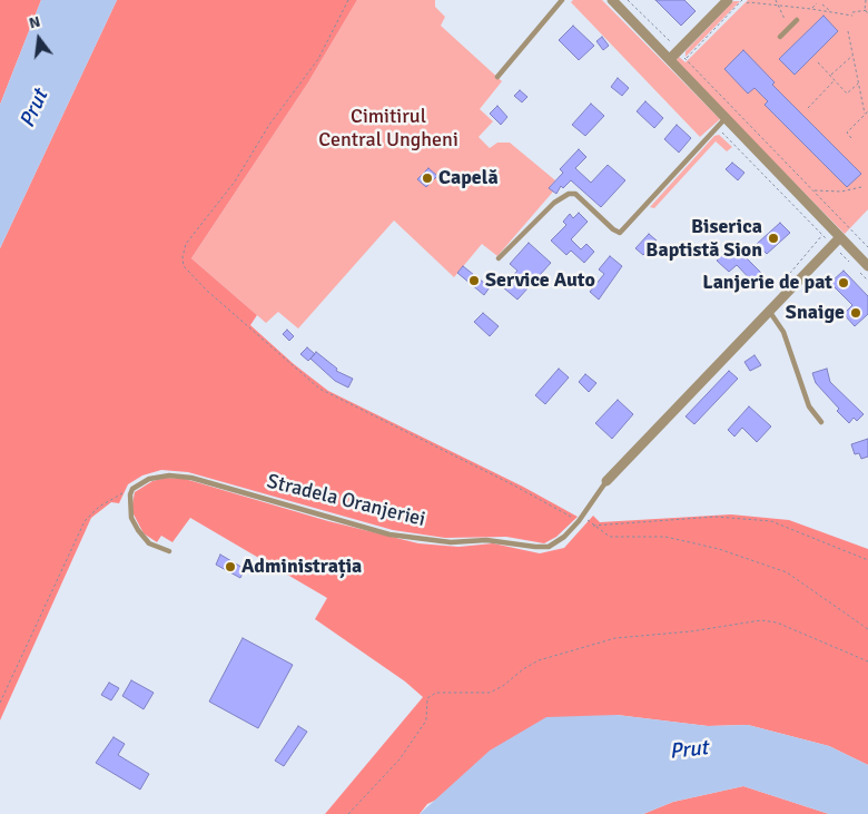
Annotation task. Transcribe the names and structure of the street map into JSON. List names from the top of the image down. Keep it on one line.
{"streets":{"street":["Stradela Oranjeriei"]},"water":["Prut"],"parks":["Cimitirul Central Ungheni"],"places":["Capelă","Biserica Baptistă Sion","Service Auto","Lanjerie de pat","Snaige","Administrația"],"north":"top"}
